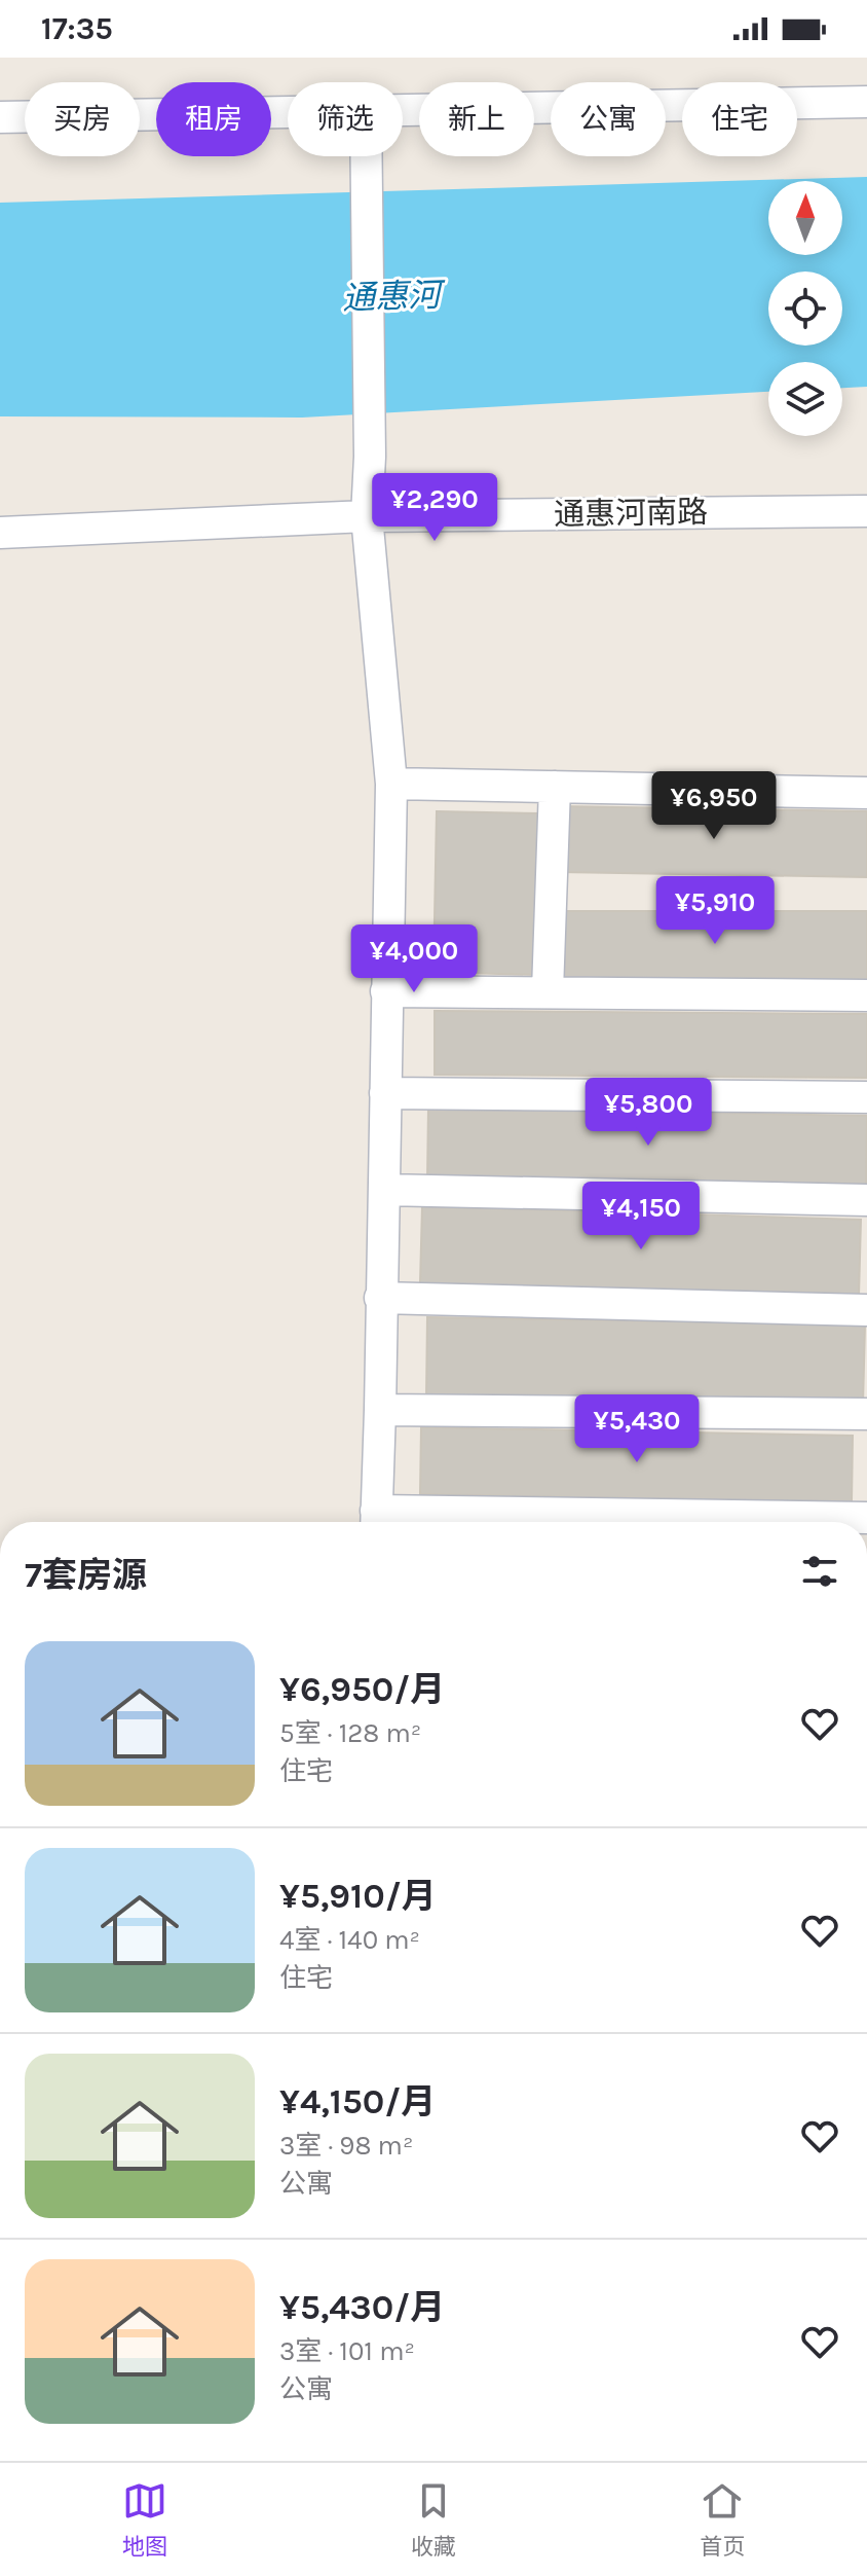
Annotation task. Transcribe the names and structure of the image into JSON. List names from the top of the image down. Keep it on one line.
{"streets":{"street":["通惠河南路"]},"water":["通惠河"],"north":"top","page":{"status":"17:35","chip":["买房","租房","筛选","新上","公寓","住宅"],"price":["¥2,290","¥6,950","¥5,910","¥4,000","¥5,800","¥4,150","¥5,430"],"heading":"7套房源","list":[{"name":"¥6,950/月","note":"5室 · 128 m² · 住宅"},{"name":"¥5,910/月","note":"4室 · 140 m² · 住宅"},{"name":"¥4,150/月","note":"3室 · 98 m² · 公寓"},{"name":"¥5,430/月","note":"3室 · 101 m² · 公寓"}],"tabs":["地图","收藏","首页"]}}
